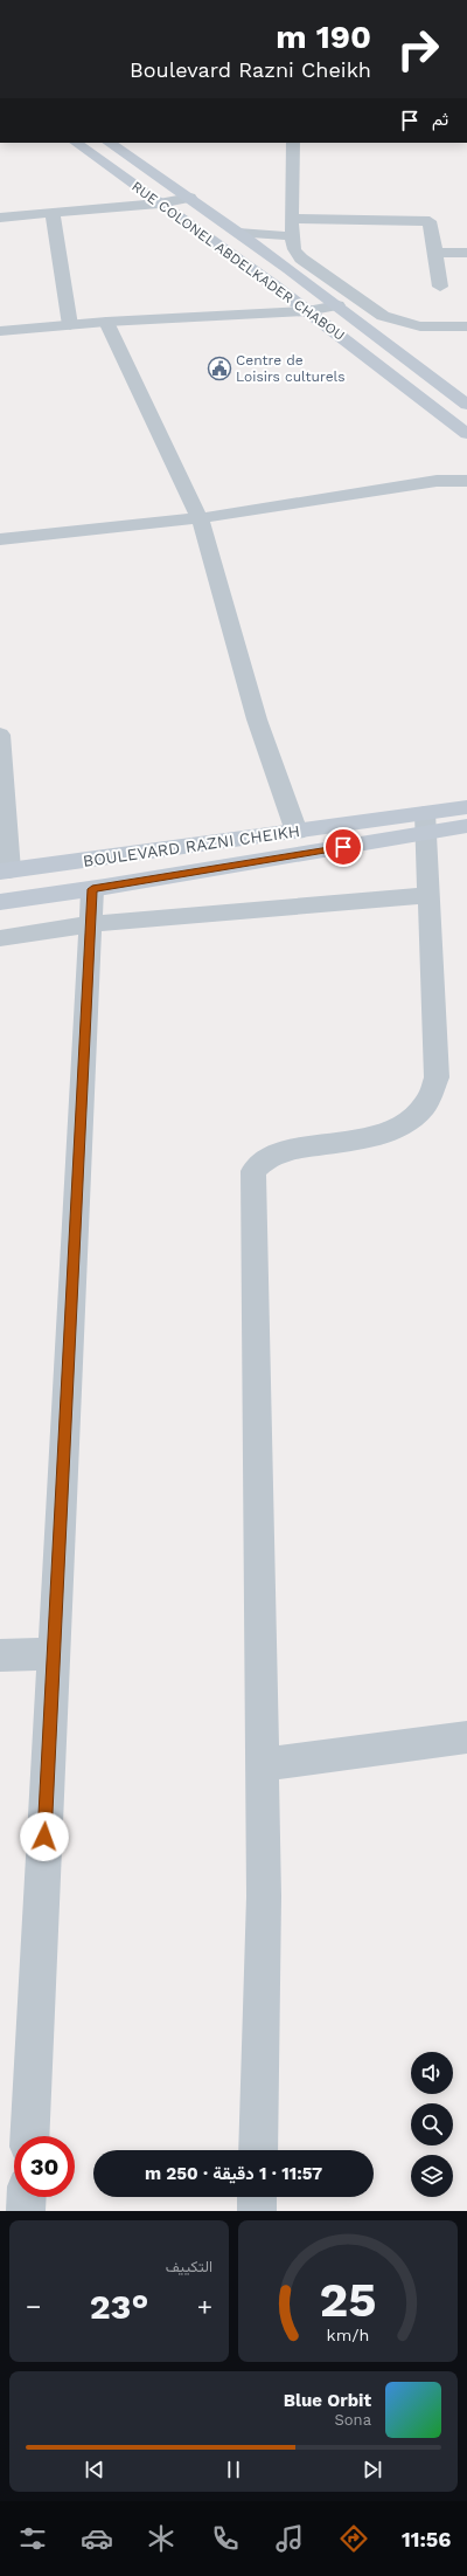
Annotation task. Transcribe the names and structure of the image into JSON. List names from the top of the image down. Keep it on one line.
{"streets":{"main road":["RUE COLONEL ABDELKADER CHABOU","BOULEVARD RAZNI CHEIKH"]},"places":{"public building":["Centre de Loisirs culturels"]},"page":{"turn":["190 m","Boulevard Razni Cheikh"],"then":"ثم","limit":"30","trip":"11:57 · 1 دقيقة · 250 m","tile":"التكييف","heat":["−","23°","+"],"song":["Blue Orbit","Sona"],"tabs":"11:56","gauge":["25","km/h"]}}
